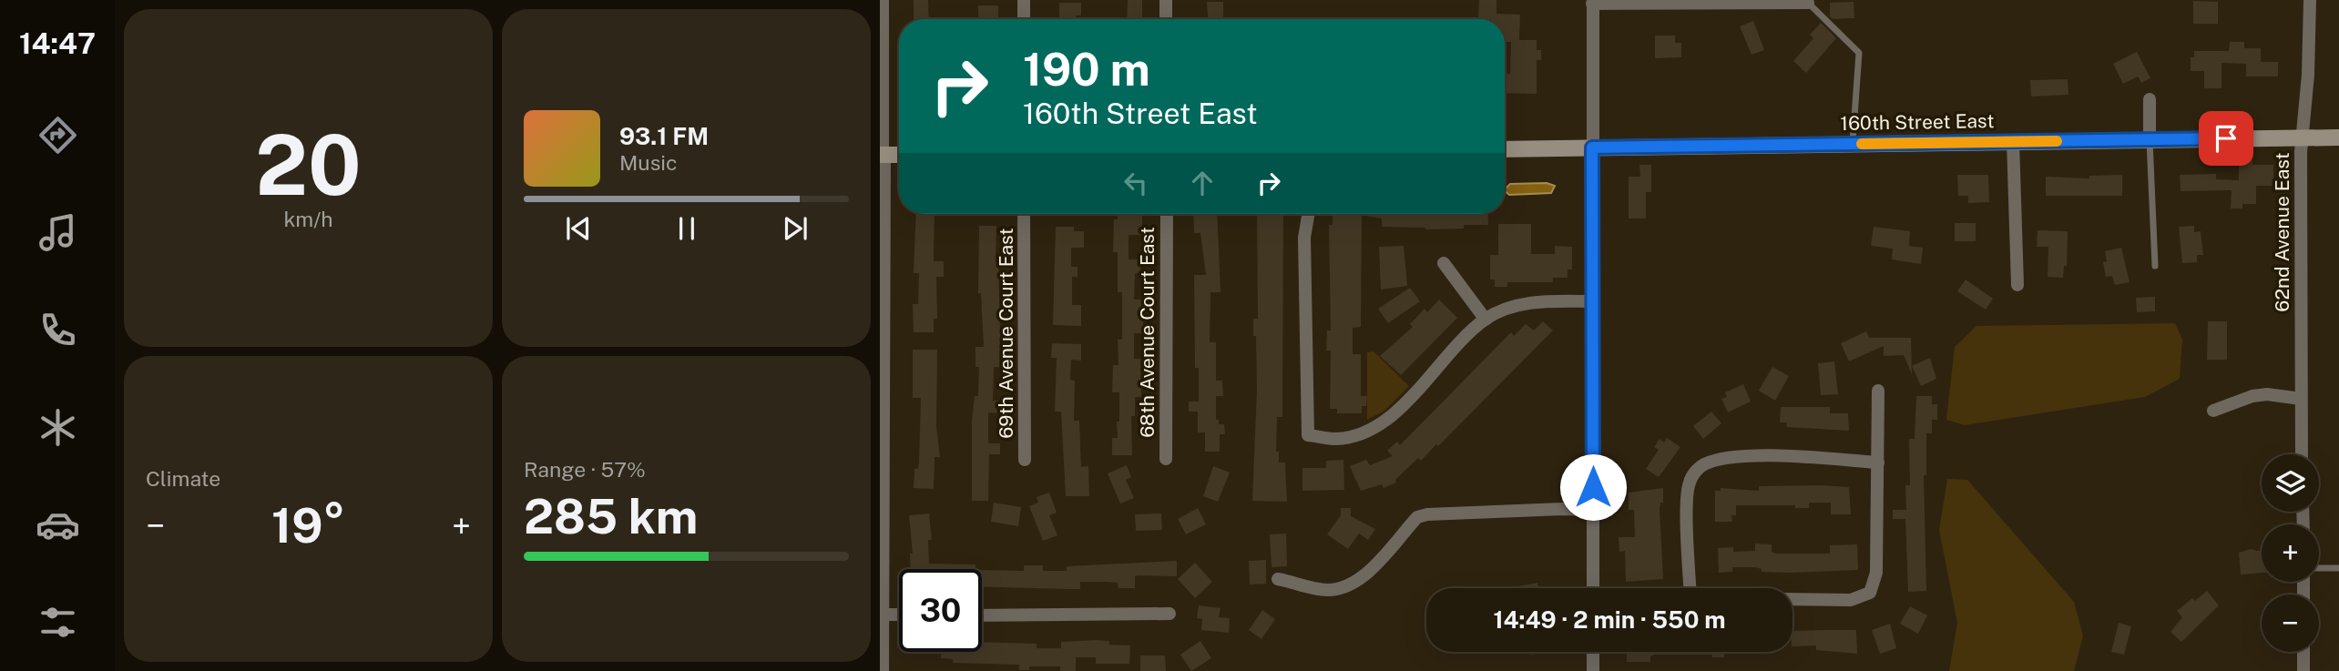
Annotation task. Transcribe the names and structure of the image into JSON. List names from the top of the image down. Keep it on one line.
{"streets":{"main road":["160th Street East"],"street":["62nd Avenue East","68th Avenue Court East","69th Avenue Court East"]},"crossings":[["160th Street East","62nd Avenue East"]],"page":{"tabs":"14:47","tile":[["20","km/h"],"Climate",["Range · 57%","285 km"]],"turn":["190 m","160th Street East"],"song":["93.1 FM","Music"],"map_buttons":["+","−"],"heat":["−","19°","+"],"limit":"30","trip":"14:49 · 2 min · 550 m"}}
